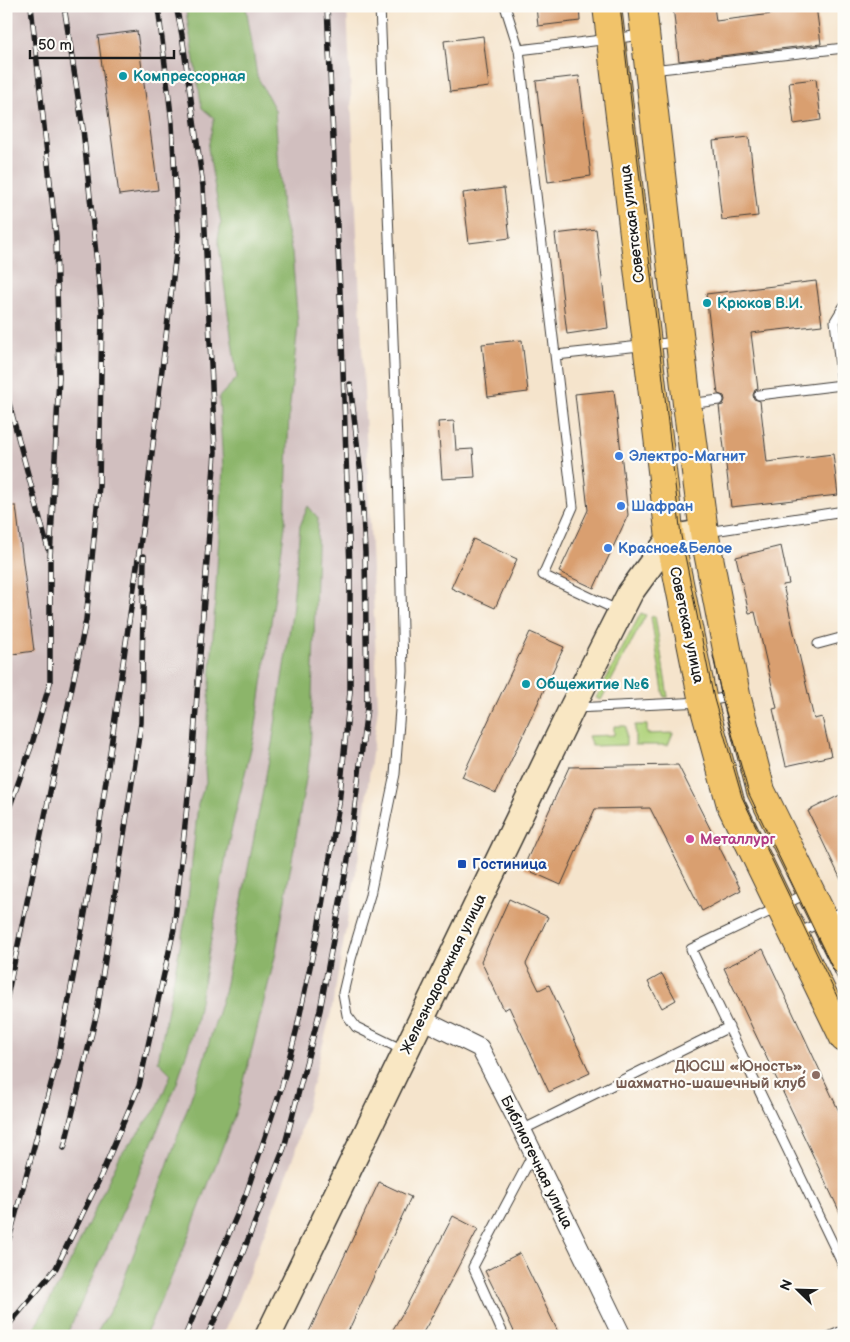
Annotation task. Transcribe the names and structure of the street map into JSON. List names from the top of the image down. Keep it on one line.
{"streets":{"main road":["Советская улица","Железнодорожная улица"],"street":["Библиотечная улица"]},"crossings":[["Советская улица","Железнодорожная улица"],["Железнодорожная улица","Библиотечная улица"]],"places":{"other":["Компрессорная","Крюков В.И.","Электро-Магнит","Шафран","Красное&Белое","Общежитие №6","Металлург","ДЮСШ «Юность», шахматно-шашечный клуб"],"transit":["Гостиница"]},"scale_bar":"50 m","north":"top left"}
